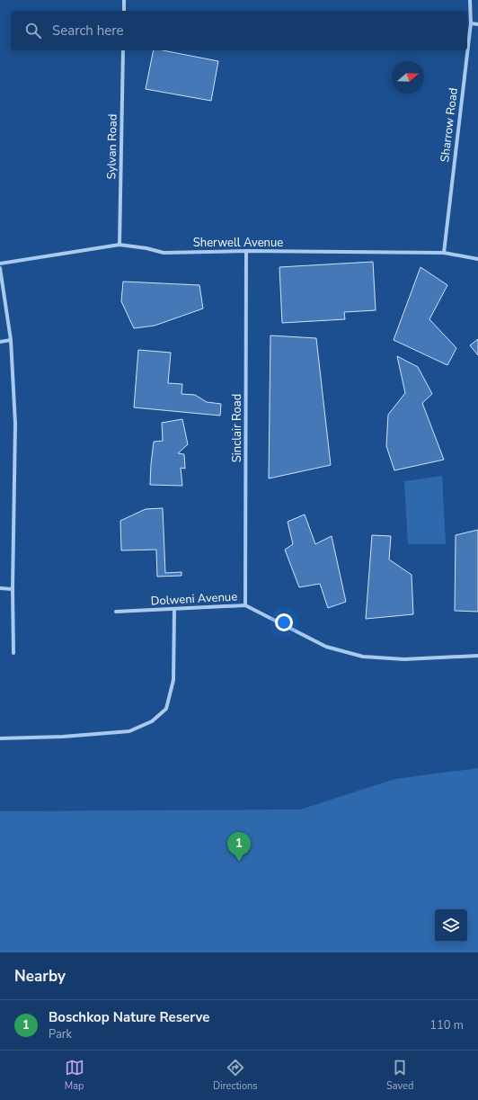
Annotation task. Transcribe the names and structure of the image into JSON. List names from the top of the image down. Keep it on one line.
{"streets":{"street":["Sharrow Road","Sylvan Road","Sherwell Avenue","Sinclair Road","Dolweni Avenue"]},"crossings":[["Sharrow Road","Sherwell Avenue"],["Sylvan Road","Sherwell Avenue"],["Sherwell Avenue","Sinclair Road"],["Sinclair Road","Dolweni Avenue"]],"north":"right","page":{"search":"Search here","pins":"1","heading":"Nearby","list":[{"mark":"1","name":"Boschkop Nature Reserve","note":"Park","value":"110 m"}],"nav":["Map","Directions","Saved"]}}
